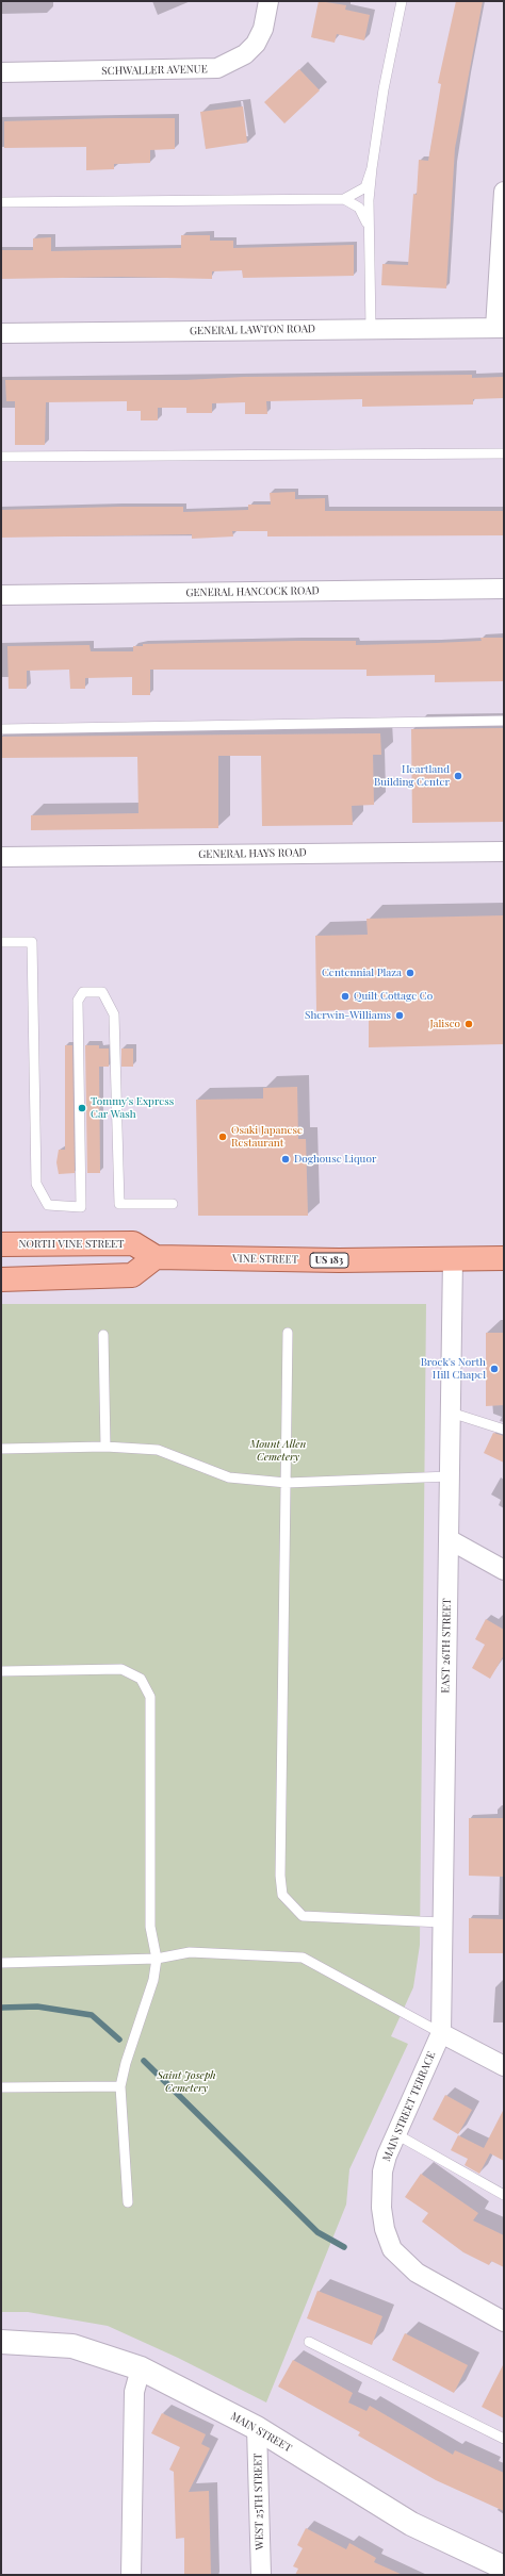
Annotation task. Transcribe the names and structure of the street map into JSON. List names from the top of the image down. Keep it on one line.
{"streets":{"main road":["NORTH VINE STREET","VINE STREET","US 183"],"street":["SCHWALLER AVENUE","GENERAL LAWTON ROAD","GENERAL HANCOCK ROAD","GENERAL HAYS ROAD","EAST 26TH STREET","MAIN STREET TERRACE","MAIN STREET","WEST 25TH STREET"]},"crossings":[["NORTH VINE STREET","VINE STREET"],["VINE STREET","EAST 26TH STREET"],["EAST 26TH STREET","MAIN STREET TERRACE"],["MAIN STREET","WEST 25TH STREET"]],"parks":["Mount Allen Cemetery","Saint Joseph Cemetery"],"places":["Heartland Building Center","Centennial Plaza","Quilt Cottage Co","Sherwin-Williams","Jalisco","Tommy's Express Car Wash","Osaki Japanese Restaurant","Doghouse Liquor","Brock's North Hill Chapel"]}
